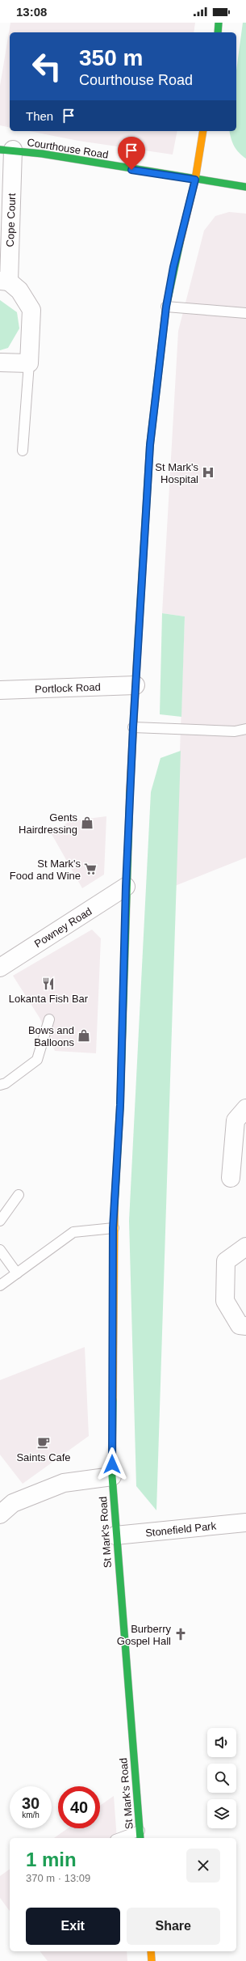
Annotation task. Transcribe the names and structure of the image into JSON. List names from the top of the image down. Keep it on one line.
{"streets":{"street":["Courthouse Road","Cope Court","Portlock Road","Powney Road","Stonefield Park","St Mark's Road"]},"crossings":[["Courthouse Road","Cope Court"],["Courthouse Road","St Mark's Road"],["Portlock Road","St Mark's Road"],["Powney Road","St Mark's Road"],["Stonefield Park","St Mark's Road"]],"places":{"hospital":["St Mark's Hospital"],"shop":["Gents Hairdressing","Bows and Balloons"],"supermarket":["St Mark's Food and Wine"],"restaurant":["Lokanta Fish Bar"],"cafe":["Saints Cafe"],"church":["Burberry Gospel Hall"]},"page":{"status":"13:08","turn":["350 m","Courthouse Road"],"then":"Then","speed":"30 km/h","limit":"40","heading":["1 min","370 m · 13:09"],"buttons":["Exit","Share"]}}
